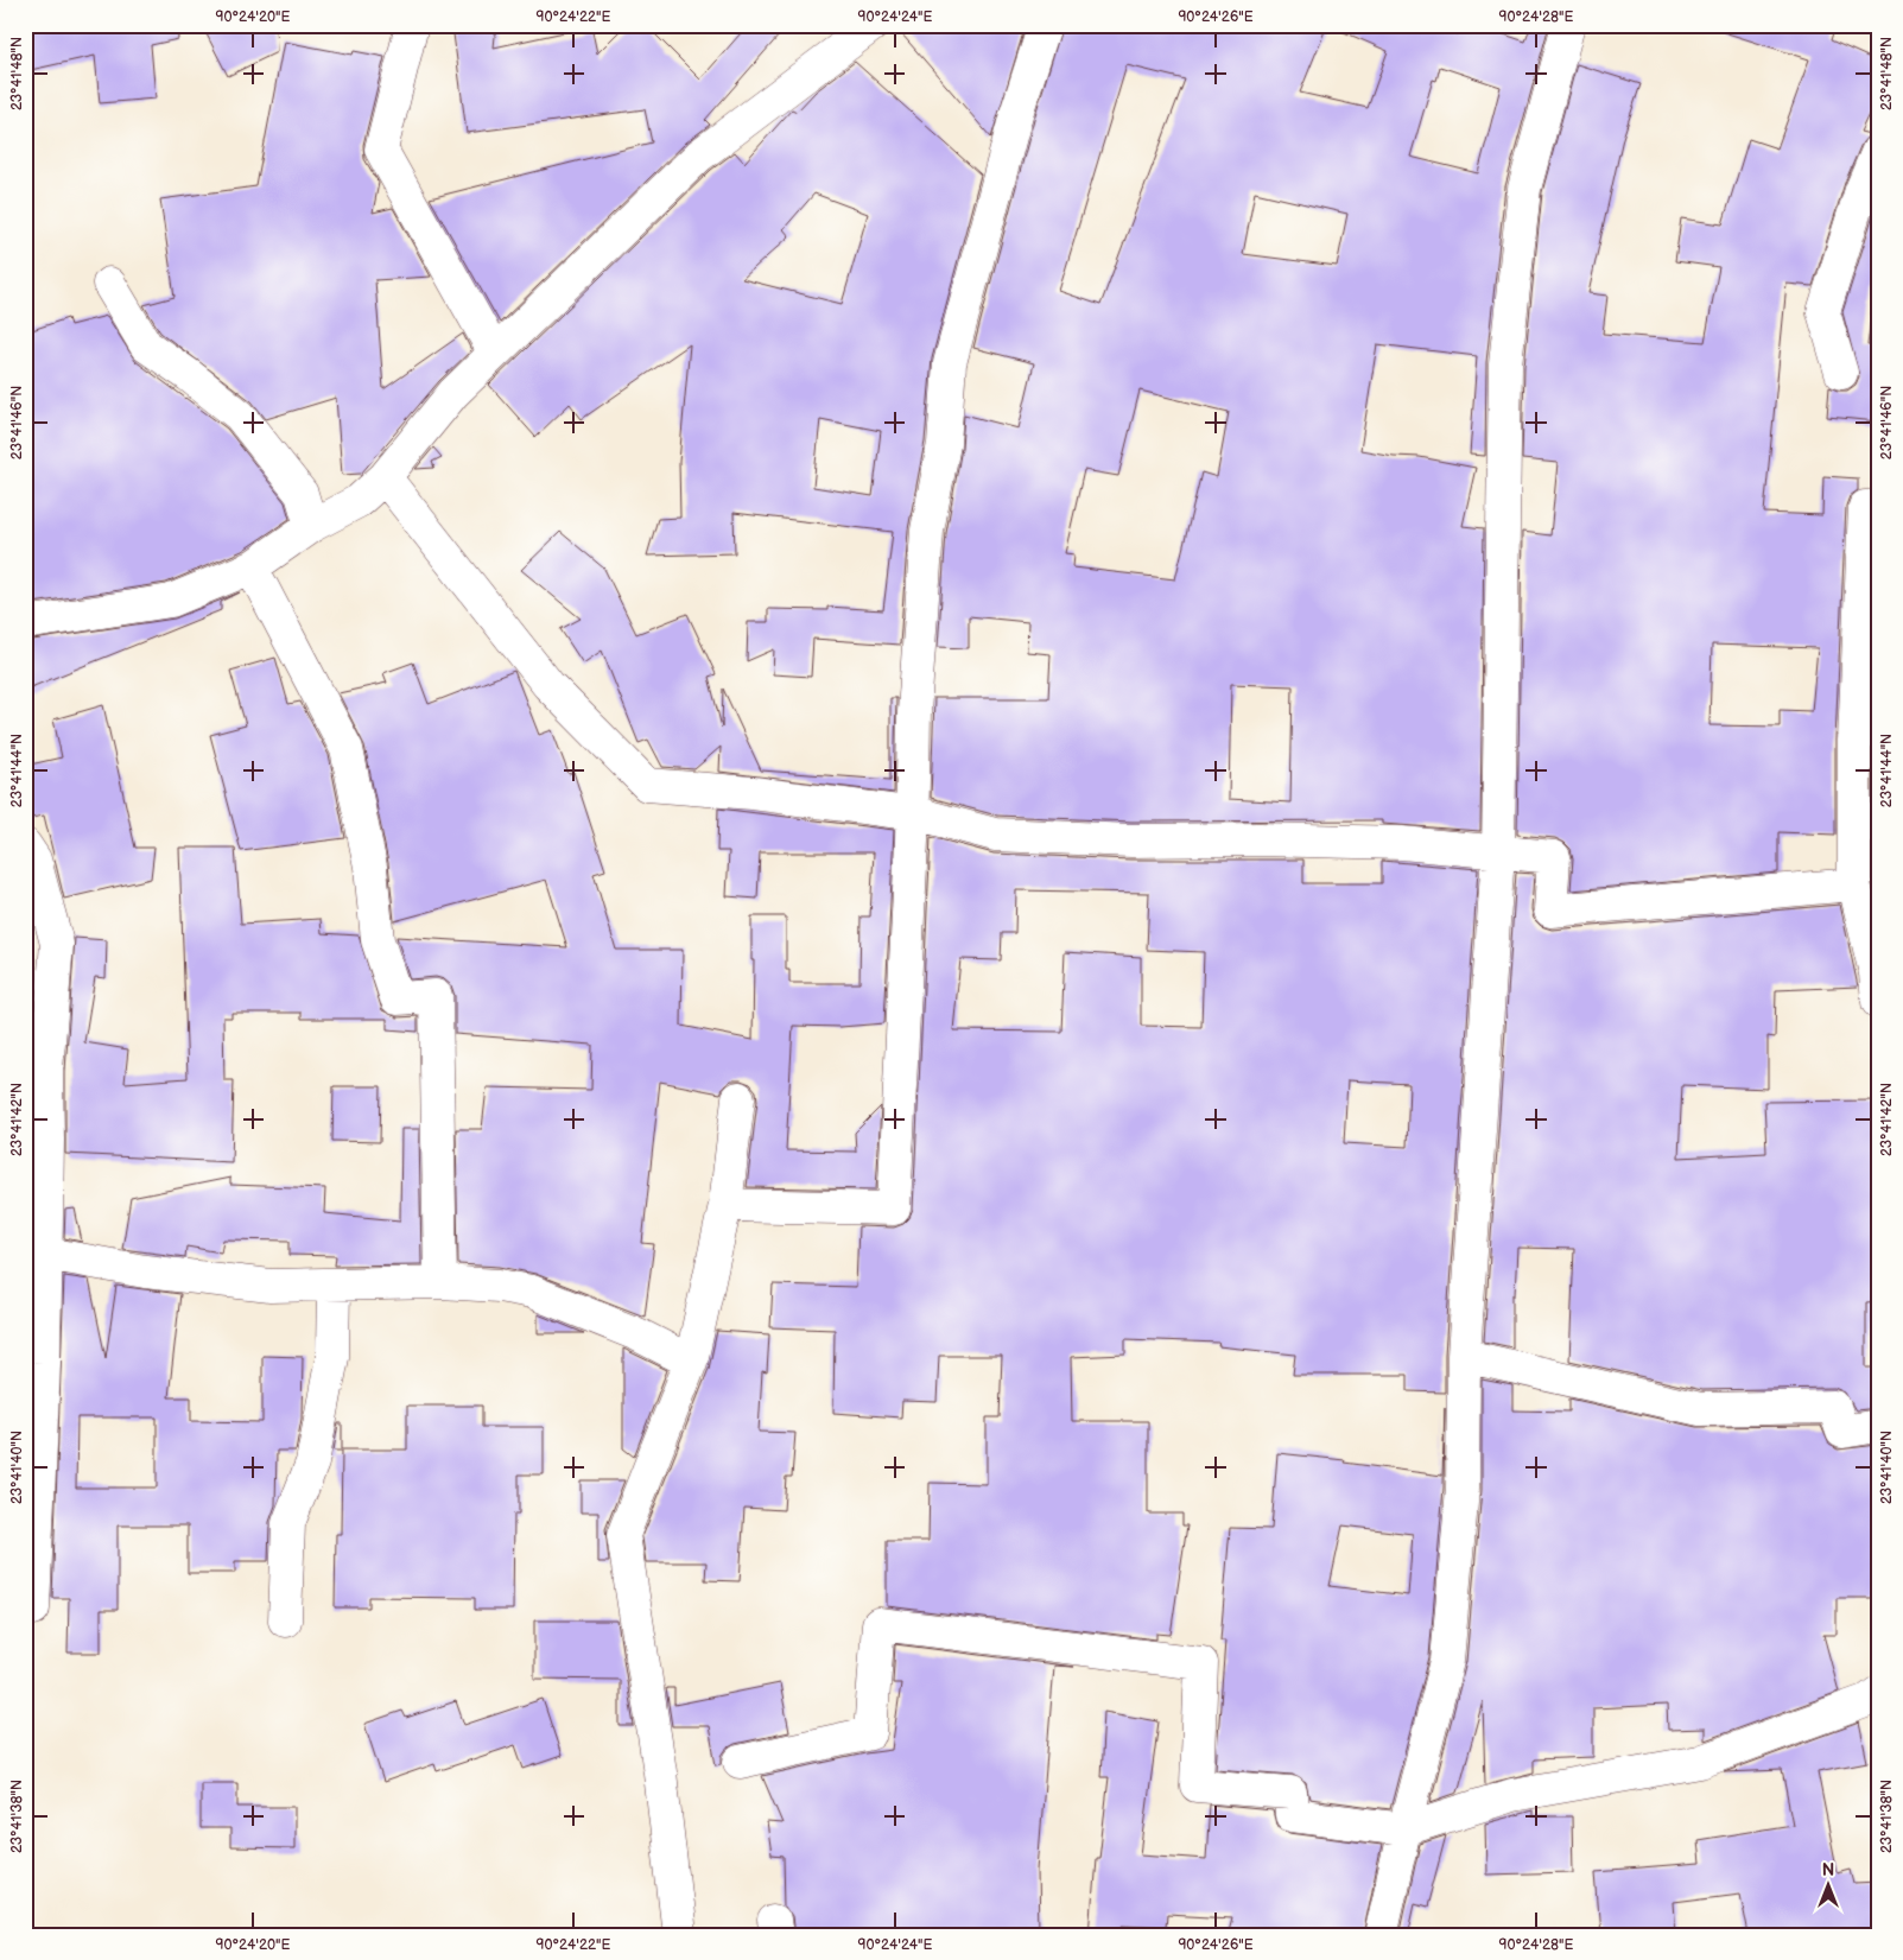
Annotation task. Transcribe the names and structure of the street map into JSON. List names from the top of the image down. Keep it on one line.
{"north":"top","coordinates":["90°24'20\"E","90°24'22\"E","90°24'24\"E","90°24'26\"E","90°24'28\"E","23°41'48\"N","23°41'46\"N","23°41'44\"N","23°41'42\"N","23°41'40\"N","23°41'38\"N"]}
